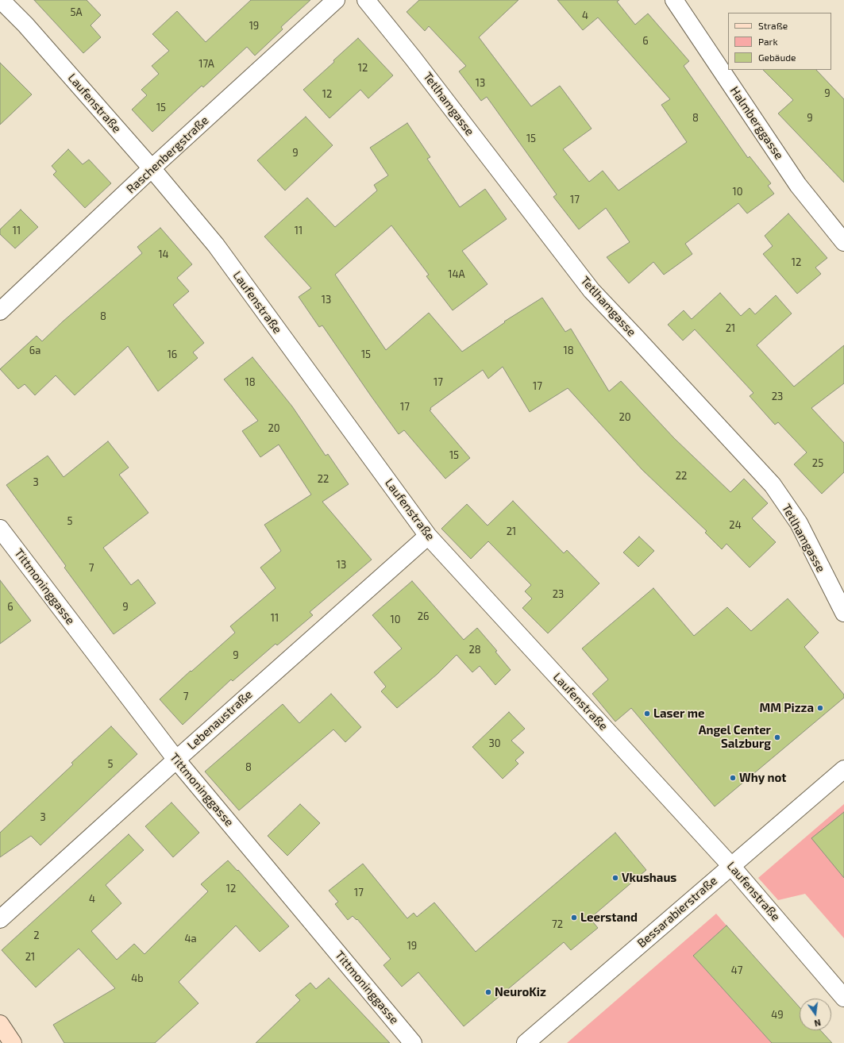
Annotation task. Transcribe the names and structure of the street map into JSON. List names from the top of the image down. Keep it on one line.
{"streets":{"street":["Laufenstraße","Tetlhamgasse","Halmberggasse","Raschenbergstraße","Tittmoninggasse","Lebenaustraße","Bessarabierstraße"]},"crossings":[["Laufenstraße","Raschenbergstraße"],["Laufenstraße","Lebenaustraße"],["Laufenstraße","Bessarabierstraße"],["Tittmoninggasse","Lebenaustraße"]],"places":["MM Pizza","Laser me","Angel Center Salzburg","Why not","Vkushaus","Leerstand","NeuroKiz"],"house_numbers":["5A","4","19","6","17A","12","13","9","12","15","8","9","15","9","10","17","11","11","14","12","14A","13","8","21","6a","18","16","15","18","17","17","23","17","20","20","15","25","22","22","3","5","24","21","13","7","23","6","9","26","11","10","28","9","7","30","5","8","3","12","17","4","72","2","4a","19","21","47","4b","49"],"legend":["Straße","Park","Gebäude"],"north":"bottom"}
